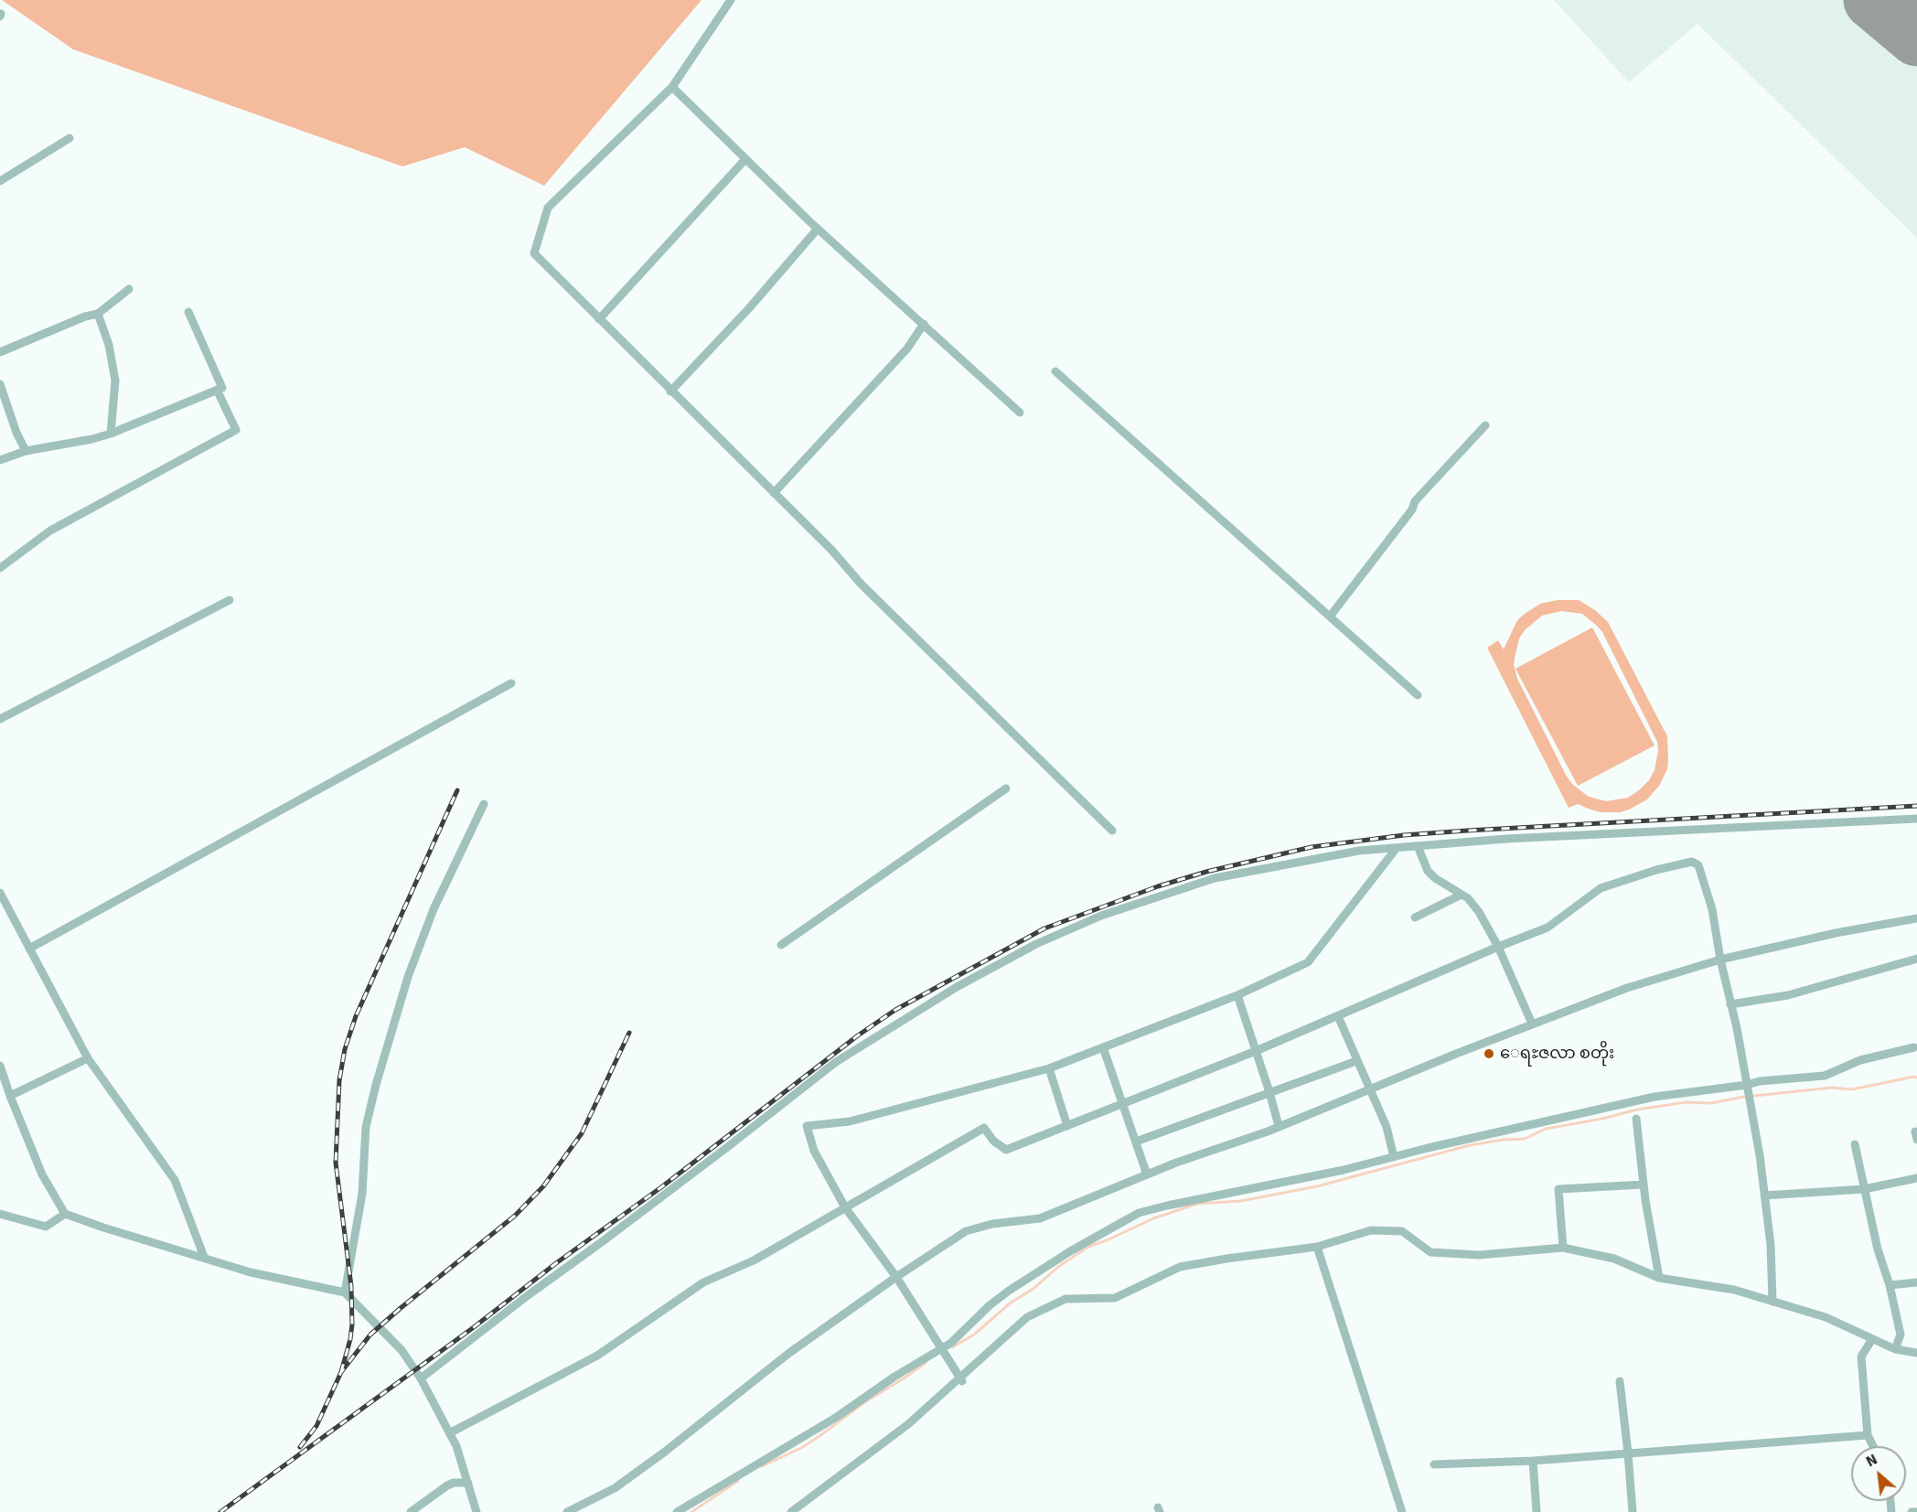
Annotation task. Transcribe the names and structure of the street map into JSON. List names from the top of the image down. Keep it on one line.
{"places":["ေရႊဇလာ စတိုး"],"north":"top left"}
